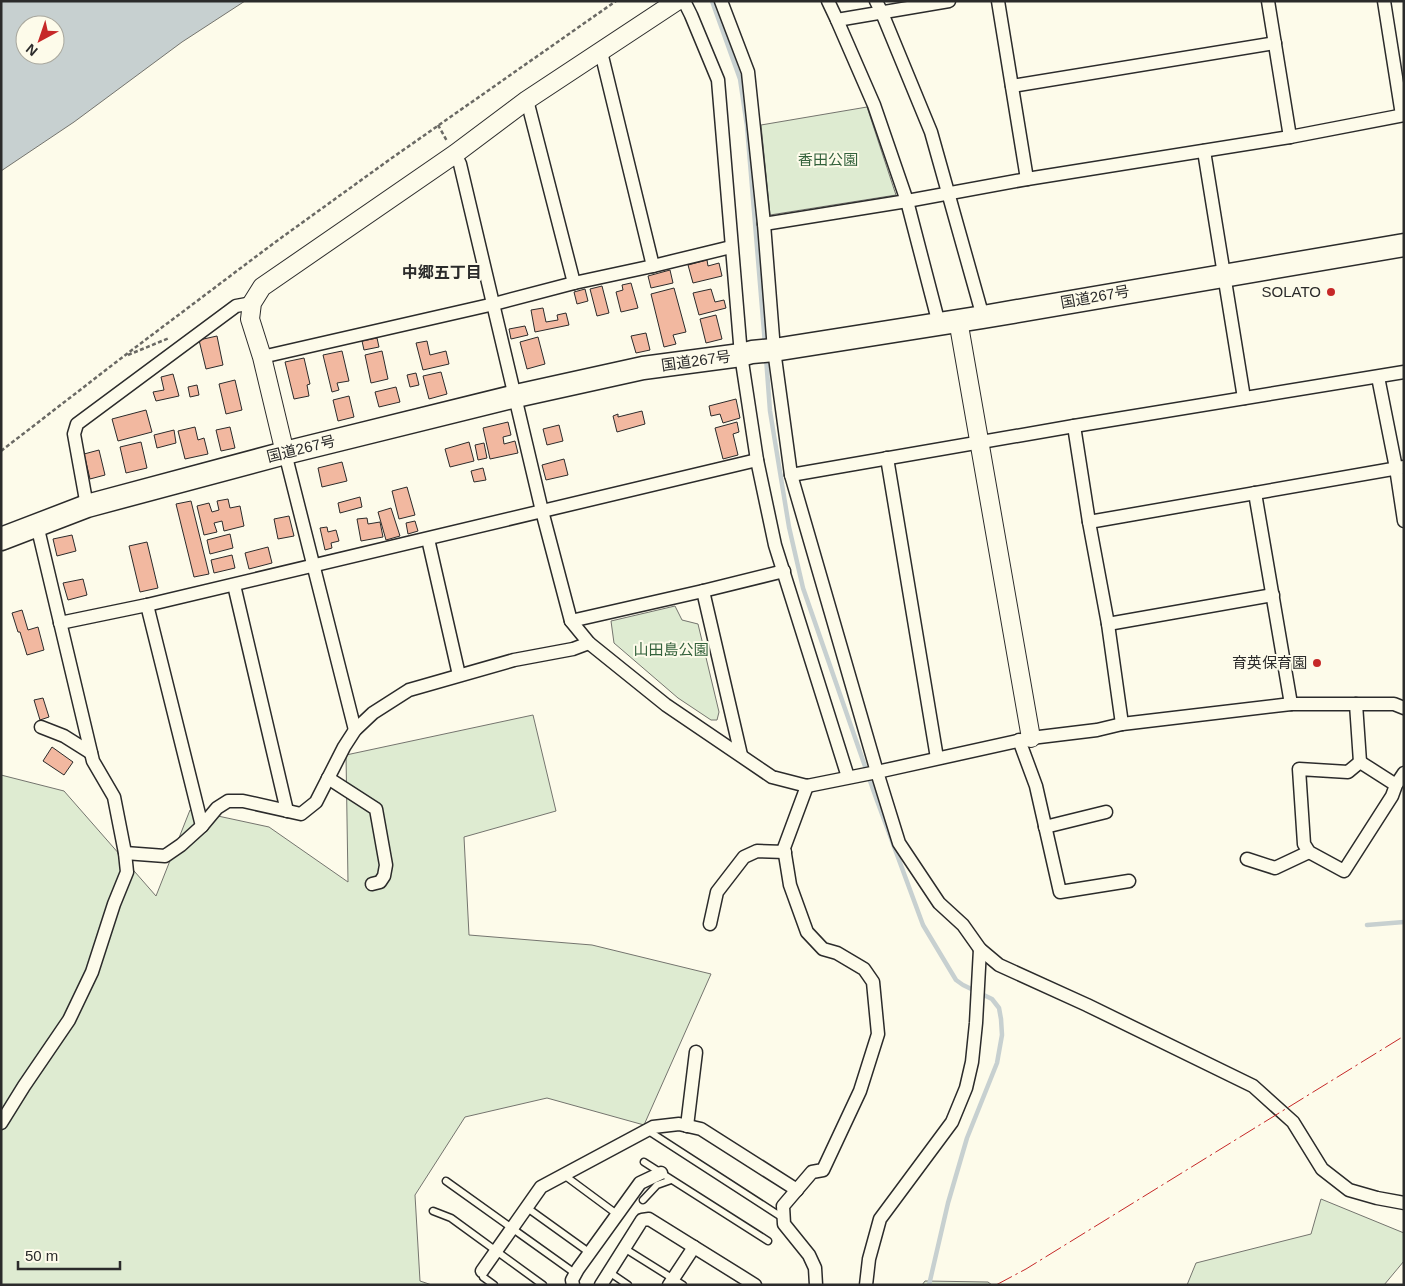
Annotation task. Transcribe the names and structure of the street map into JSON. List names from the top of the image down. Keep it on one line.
{"streets":{"highway":["国道267号"]},"districts":["中郷五丁目"],"parks":["香田公園","山田島公園"],"places":["SOLATO","育英保育園"],"scale_bar":"50 m","north":"bottom left"}
